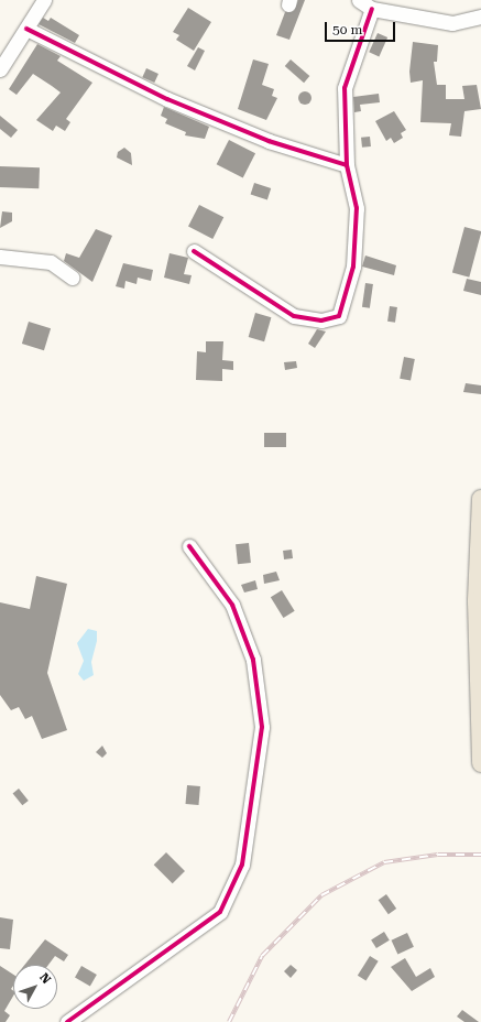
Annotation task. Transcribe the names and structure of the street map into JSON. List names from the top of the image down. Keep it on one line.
{"scale_bar":"50 m","north":"top right"}
